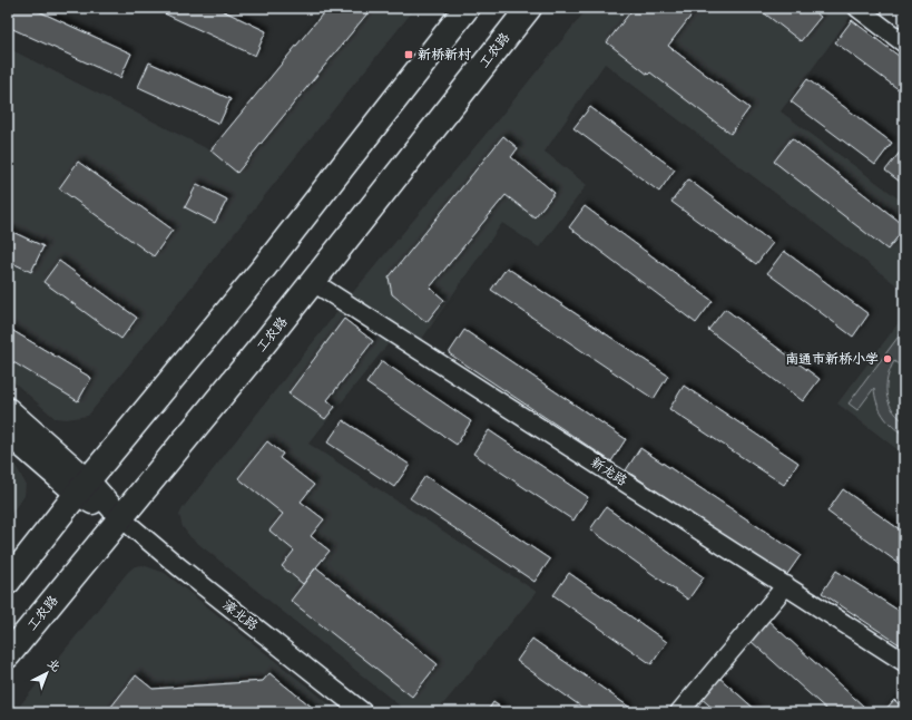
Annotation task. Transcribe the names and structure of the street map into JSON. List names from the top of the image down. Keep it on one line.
{"streets":{"main road":["工农路"],"street":["新龙路","濠北路"]},"crossings":[["工农路","新龙路"],["工农路","濠北路"]],"places":{"transit":["新桥新村"],"other":["南通市新桥小学"]},"north":"top right"}
